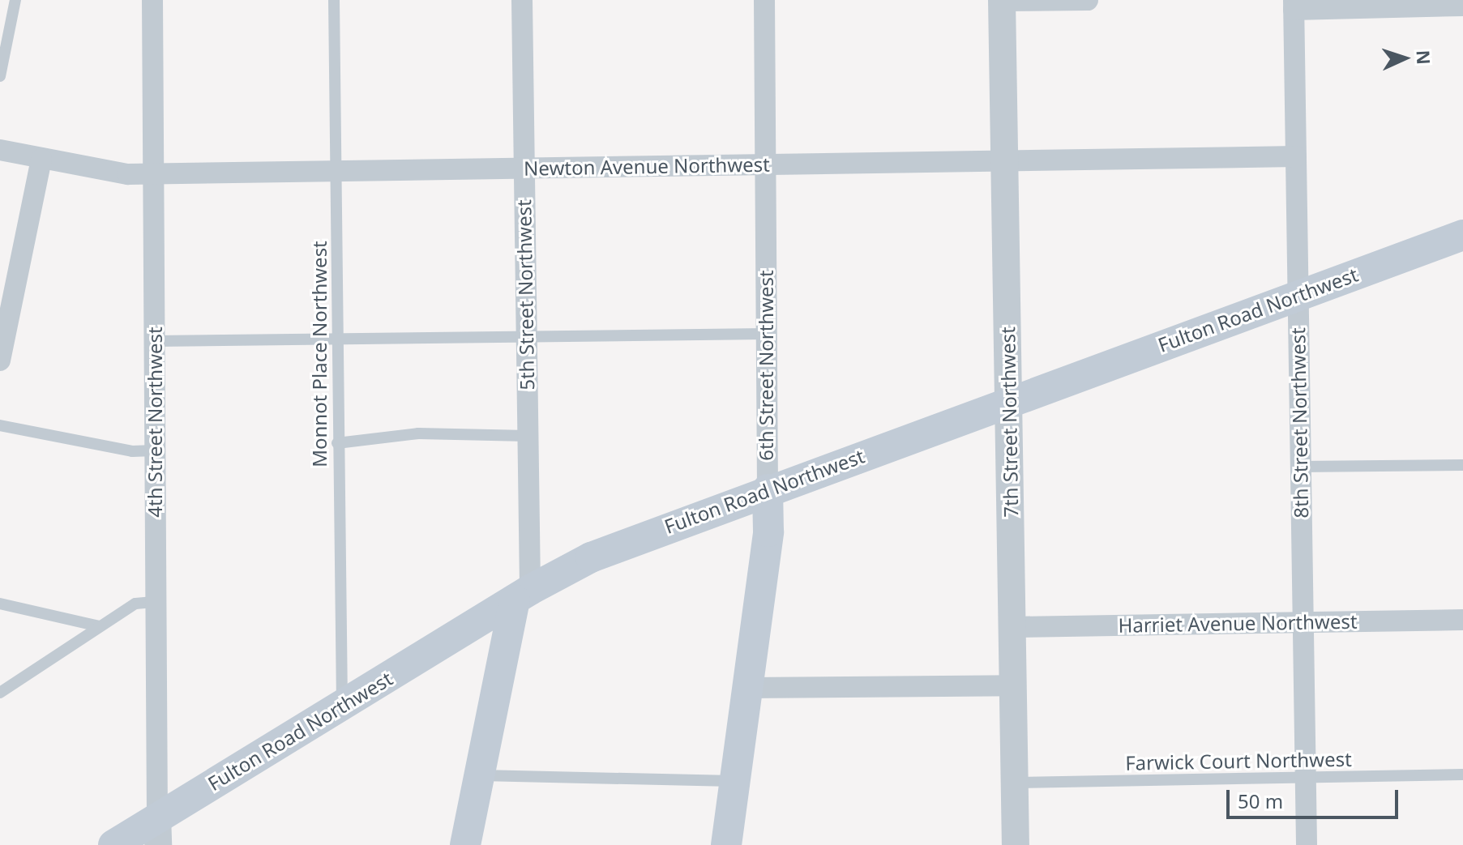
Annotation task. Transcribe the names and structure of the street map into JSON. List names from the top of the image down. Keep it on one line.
{"streets":{"main road":["5th Street Northwest","Fulton Road Northwest","6th Street Northwest"],"street":["Newton Avenue Northwest","4th Street Northwest","7th Street Northwest","8th Street Northwest","Harriet Avenue Northwest"],"lane":["Monnot Place Northwest","Farwick Court Northwest"]},"crossings":[["Newton Avenue Northwest","5th Street Northwest"],["Newton Avenue Northwest","Monnot Place Northwest"],["Newton Avenue Northwest","6th Street Northwest"],["Newton Avenue Northwest","4th Street Northwest"],["Newton Avenue Northwest","7th Street Northwest"],["Newton Avenue Northwest","8th Street Northwest"],["5th Street Northwest","Fulton Road Northwest"],["Fulton Road Northwest","Monnot Place Northwest"],["Fulton Road Northwest","6th Street Northwest"],["Fulton Road Northwest","4th Street Northwest"],["Fulton Road Northwest","7th Street Northwest"],["Fulton Road Northwest","8th Street Northwest"],["7th Street Northwest","Harriet Avenue Northwest"],["7th Street Northwest","Farwick Court Northwest"],["8th Street Northwest","Harriet Avenue Northwest"],["8th Street Northwest","Farwick Court Northwest"]],"scale_bar":"50 m","north":"right"}
